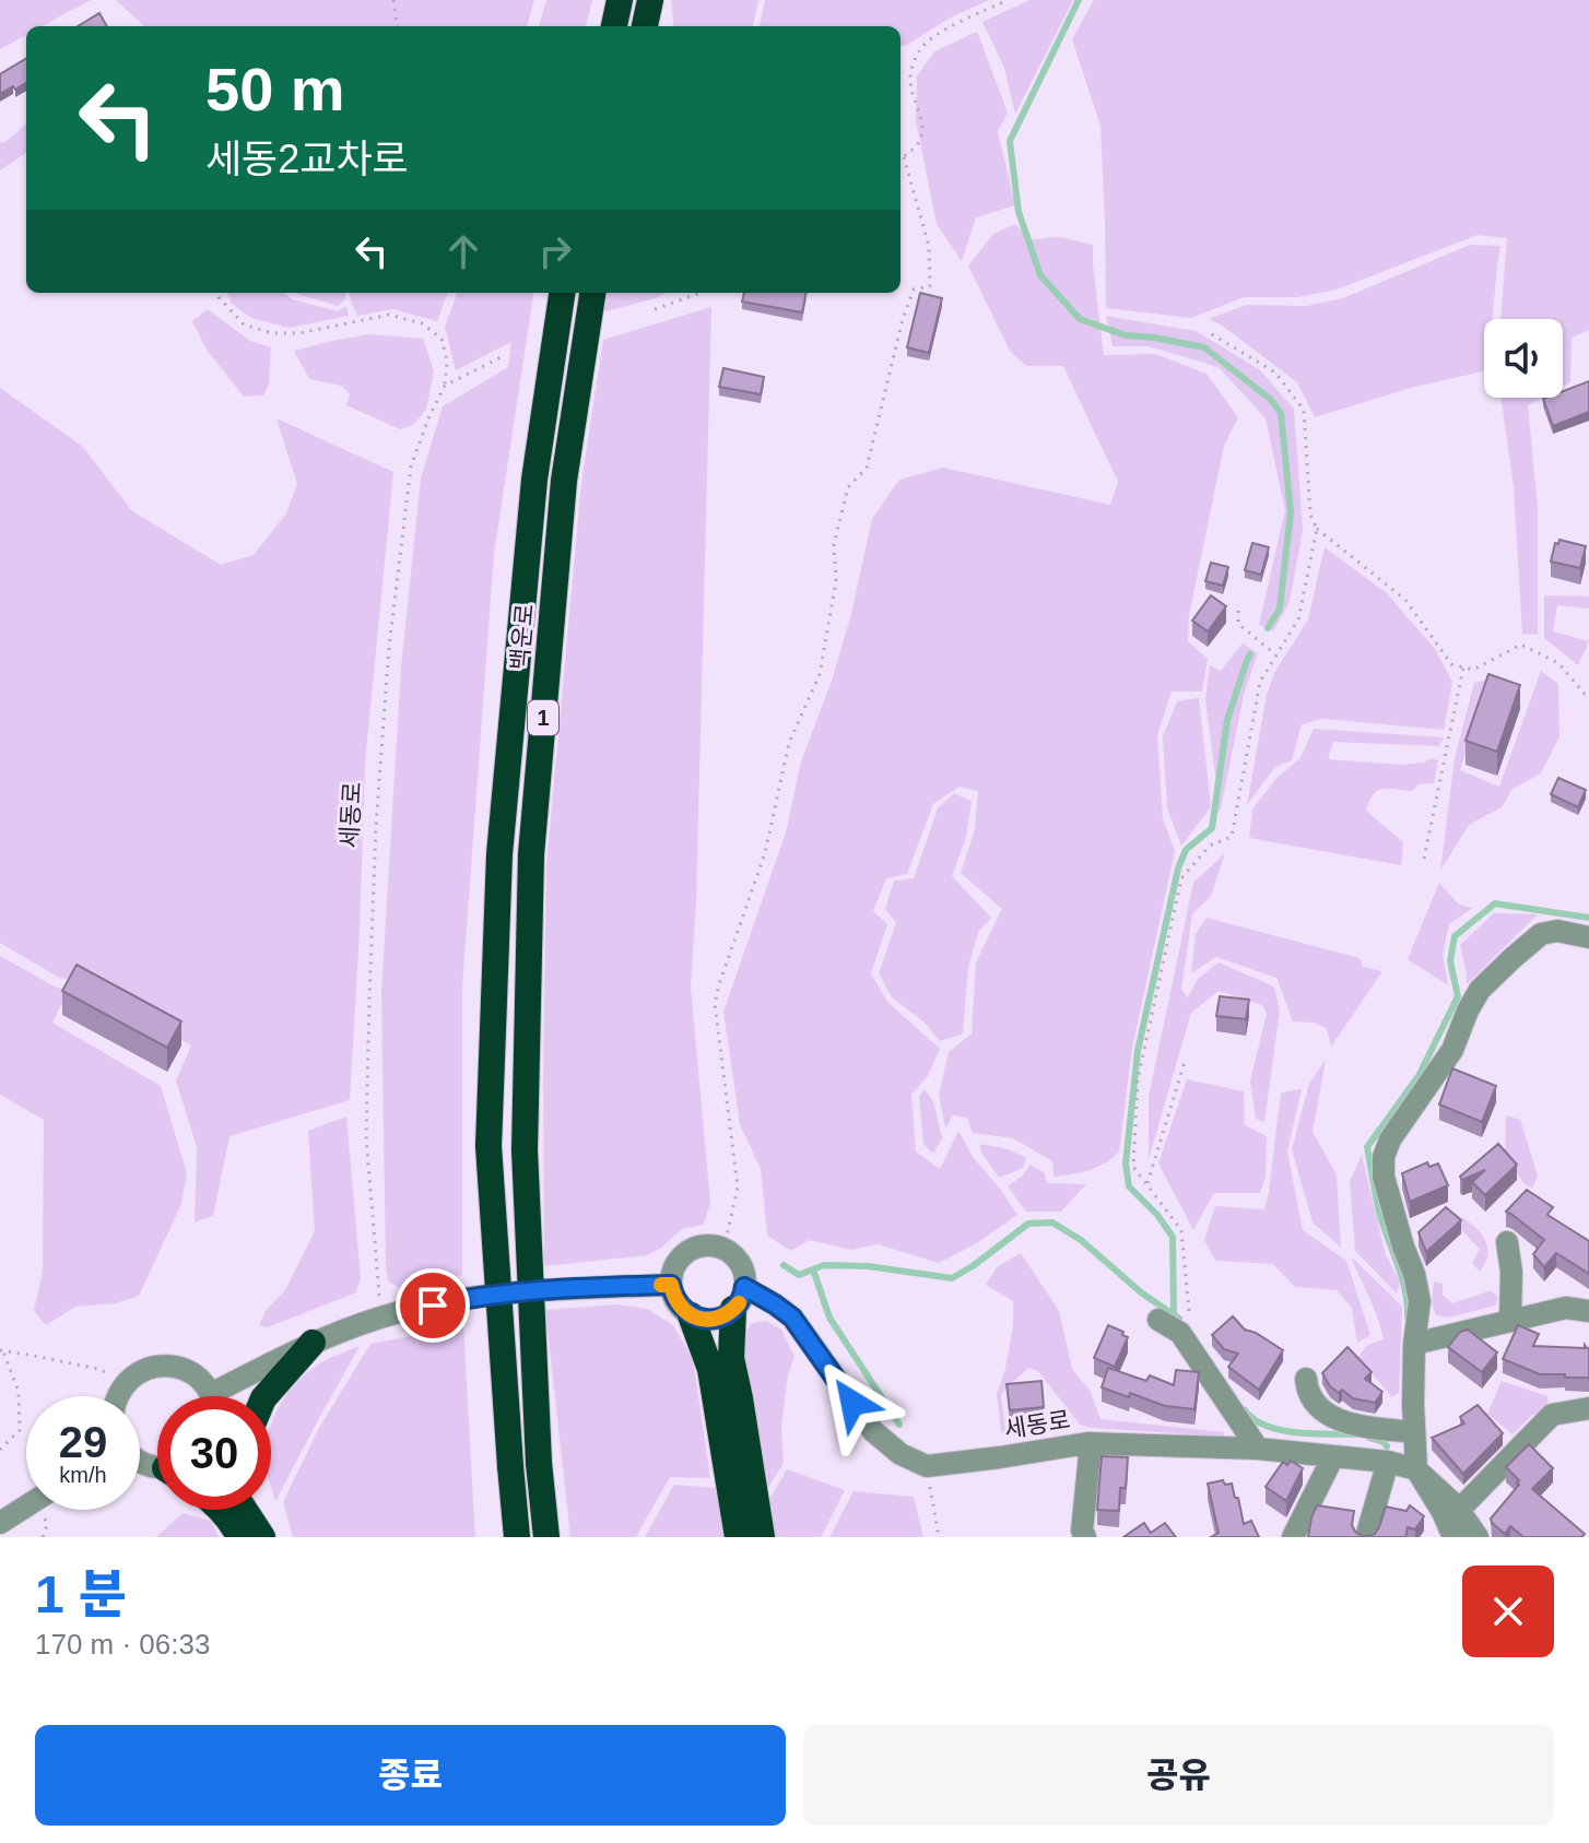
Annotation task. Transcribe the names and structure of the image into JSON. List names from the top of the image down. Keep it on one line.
{"streets":{"highway":["백운로","1"],"street":["세동로"]},"page":{"turn":["50 m","세동2교차로"],"speed":"29 km/h","limit":"30","heading":["1 분","170 m · 06:33"],"buttons":["종료","공유"]}}
